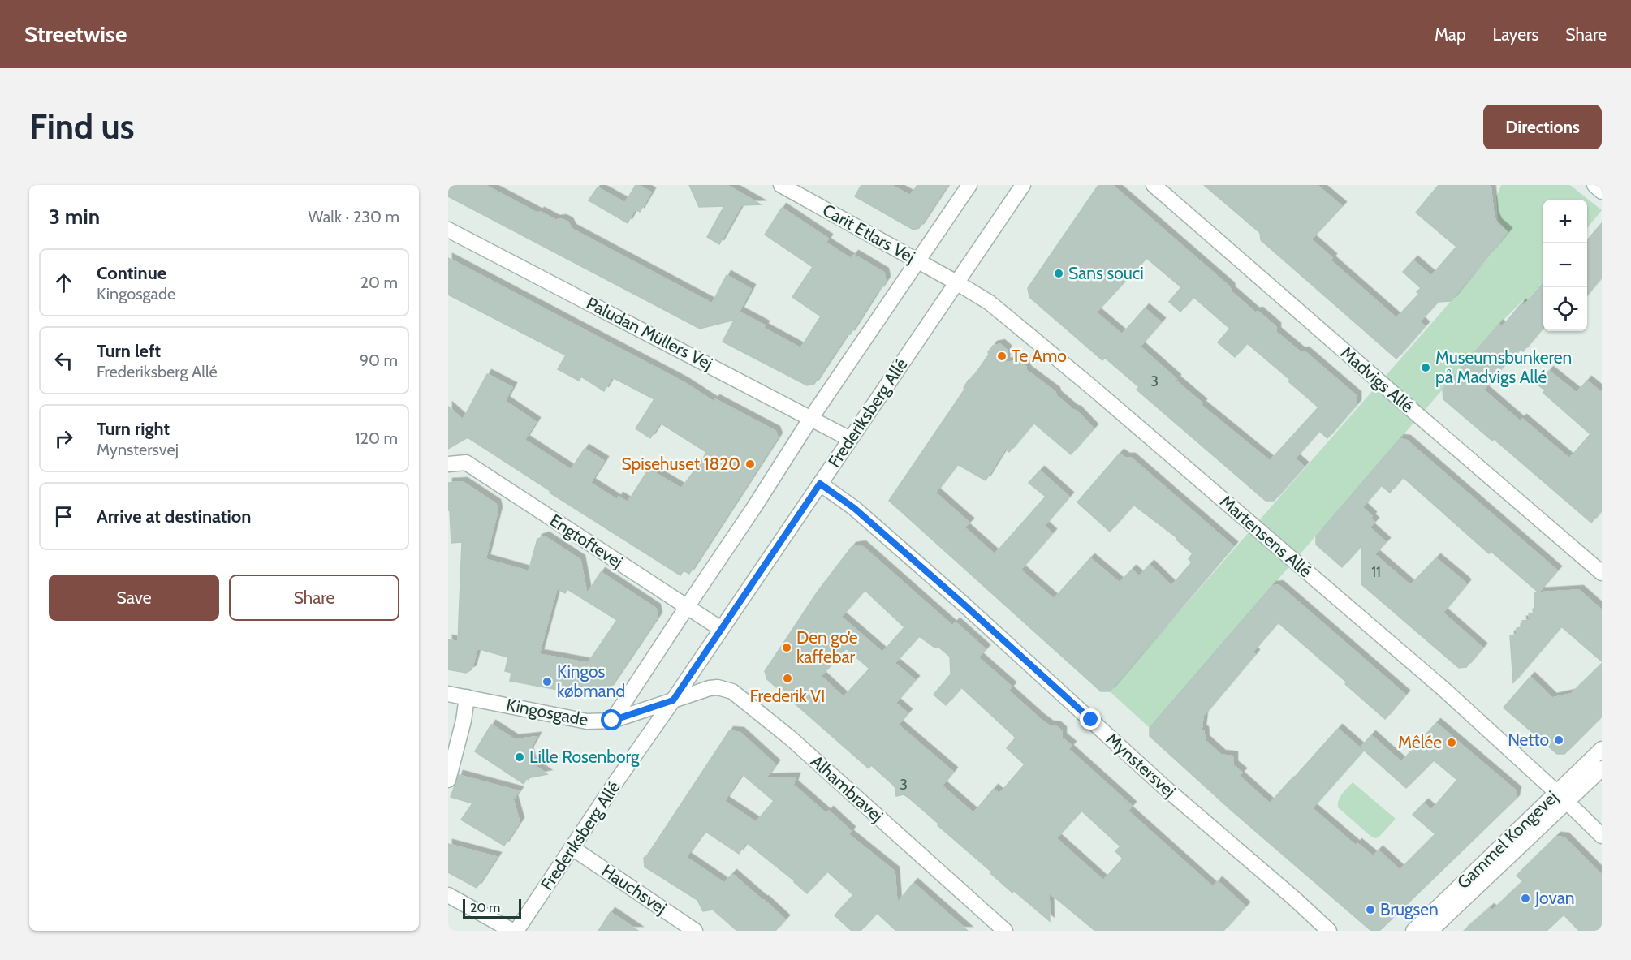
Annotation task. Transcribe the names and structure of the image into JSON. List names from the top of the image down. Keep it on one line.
{"streets":{"street":["Carit Etlars Vej","Paludan Müllers Vej","Madvigs Allé","Frederiksberg Allé","Martensens Allé","Engtoftevej","Kingosgade","Mynstersvej","Alhambravej","Gammel Kongevej","Hauchsvej"]},"crossings":[["Carit Etlars Vej","Frederiksberg Allé"],["Carit Etlars Vej","Martensens Allé"],["Paludan Müllers Vej","Frederiksberg Allé"],["Frederiksberg Allé","Martensens Allé"],["Frederiksberg Allé","Engtoftevej"],["Frederiksberg Allé","Kingosgade"],["Frederiksberg Allé","Mynstersvej"],["Frederiksberg Allé","Alhambravej"],["Frederiksberg Allé","Hauchsvej"],["Martensens Allé","Gammel Kongevej"],["Kingosgade","Alhambravej"]],"places":["Sans souci","Te Amo","Museumsbunkeren på Madvigs Allé","Spisehuset 1820","Den go’e kaffebar","Frederik VI","Kingos købmand","Netto","Mêlée","Lille Rosenborg","Jovan","Brugsen"],"house_numbers":["3","11","3"],"scale_bar":"20 m","page":{"header":"Streetwise","nav":["Map","Layers","Share"],"buttons":["Directions",["Save","Share"]],"title":"Find us","heading":["3 min","Walk · 230 m"],"map_buttons":["+","−"],"list":[["Continue","Kingosgade","20 m"],["Turn left","Frederiksberg Allé","90 m"],["Turn right","Mynstersvej","120 m"],"Arrive at destination"],"scale":"20 m"}}
